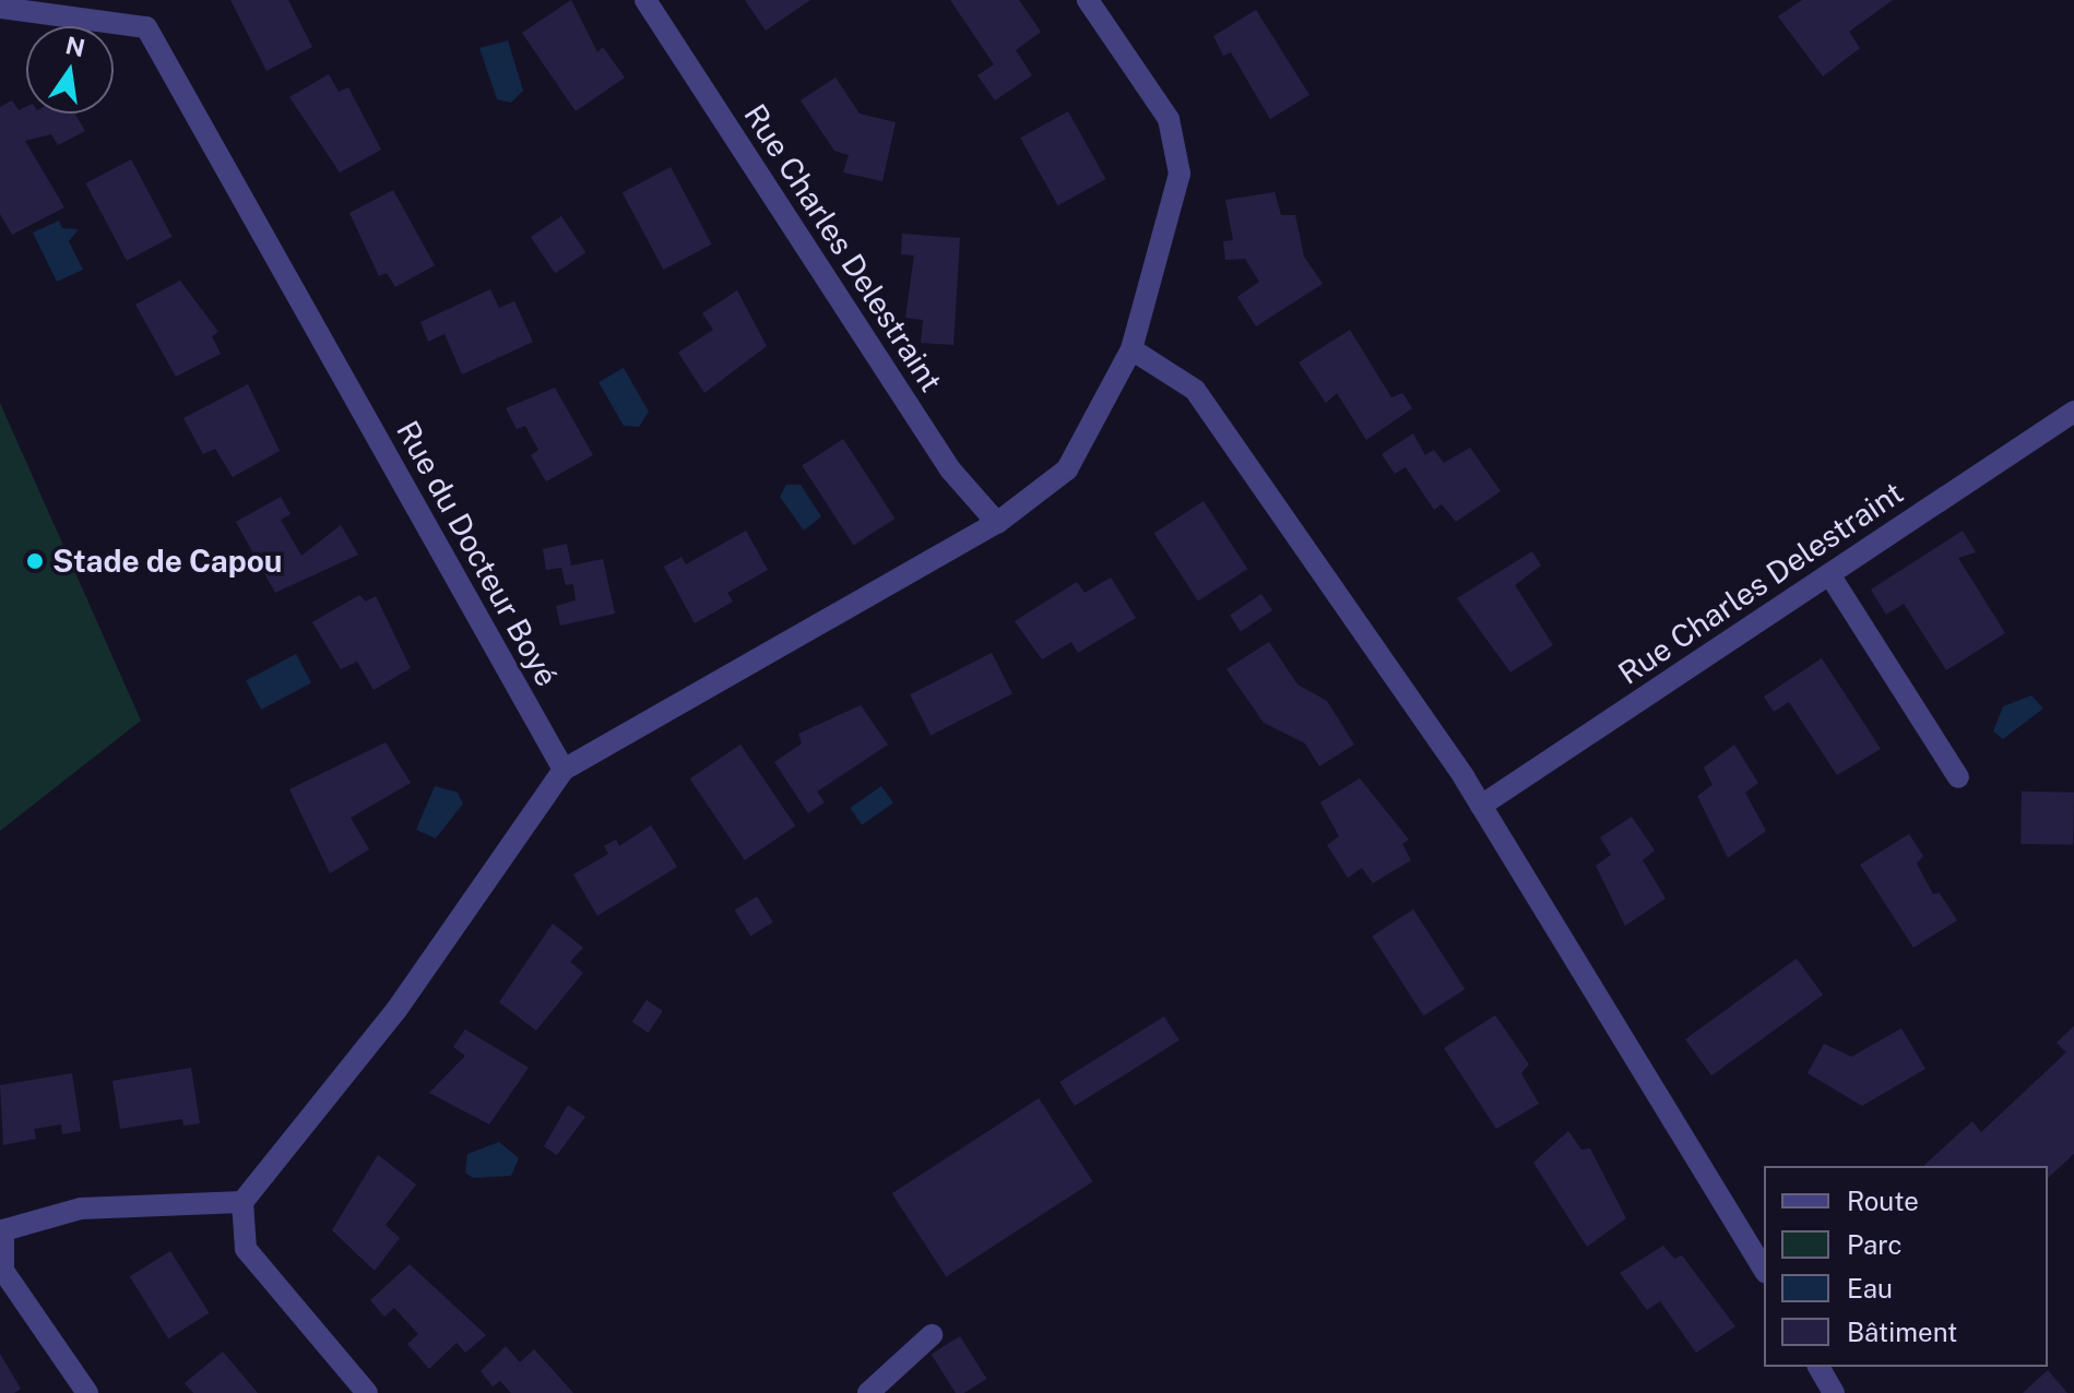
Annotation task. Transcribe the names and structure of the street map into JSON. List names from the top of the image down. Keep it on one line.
{"streets":{"street":["Rue Charles Delestraint","Rue du Docteur Boyé"]},"places":["Stade de Capou"],"legend":["Route","Parc","Eau","Bâtiment"],"north":"top"}
